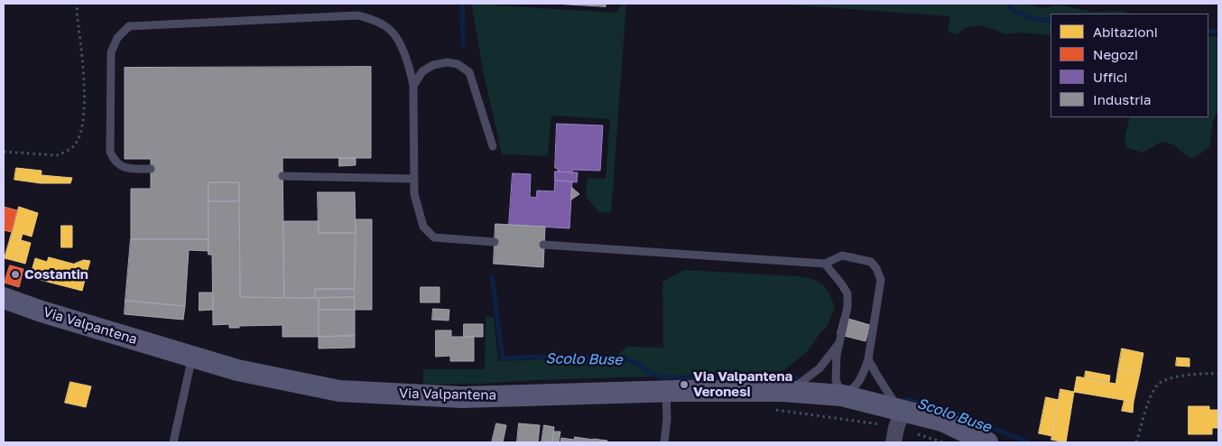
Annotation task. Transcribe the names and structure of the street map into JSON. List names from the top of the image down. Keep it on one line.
{"streets":{"street":["Via Valpantena"]},"water":["Scolo Buse"],"places":["Costantin","Via Valpantena Veronesi"],"legend":["Abitazioni","Negozi","Uffici","Industria"]}
